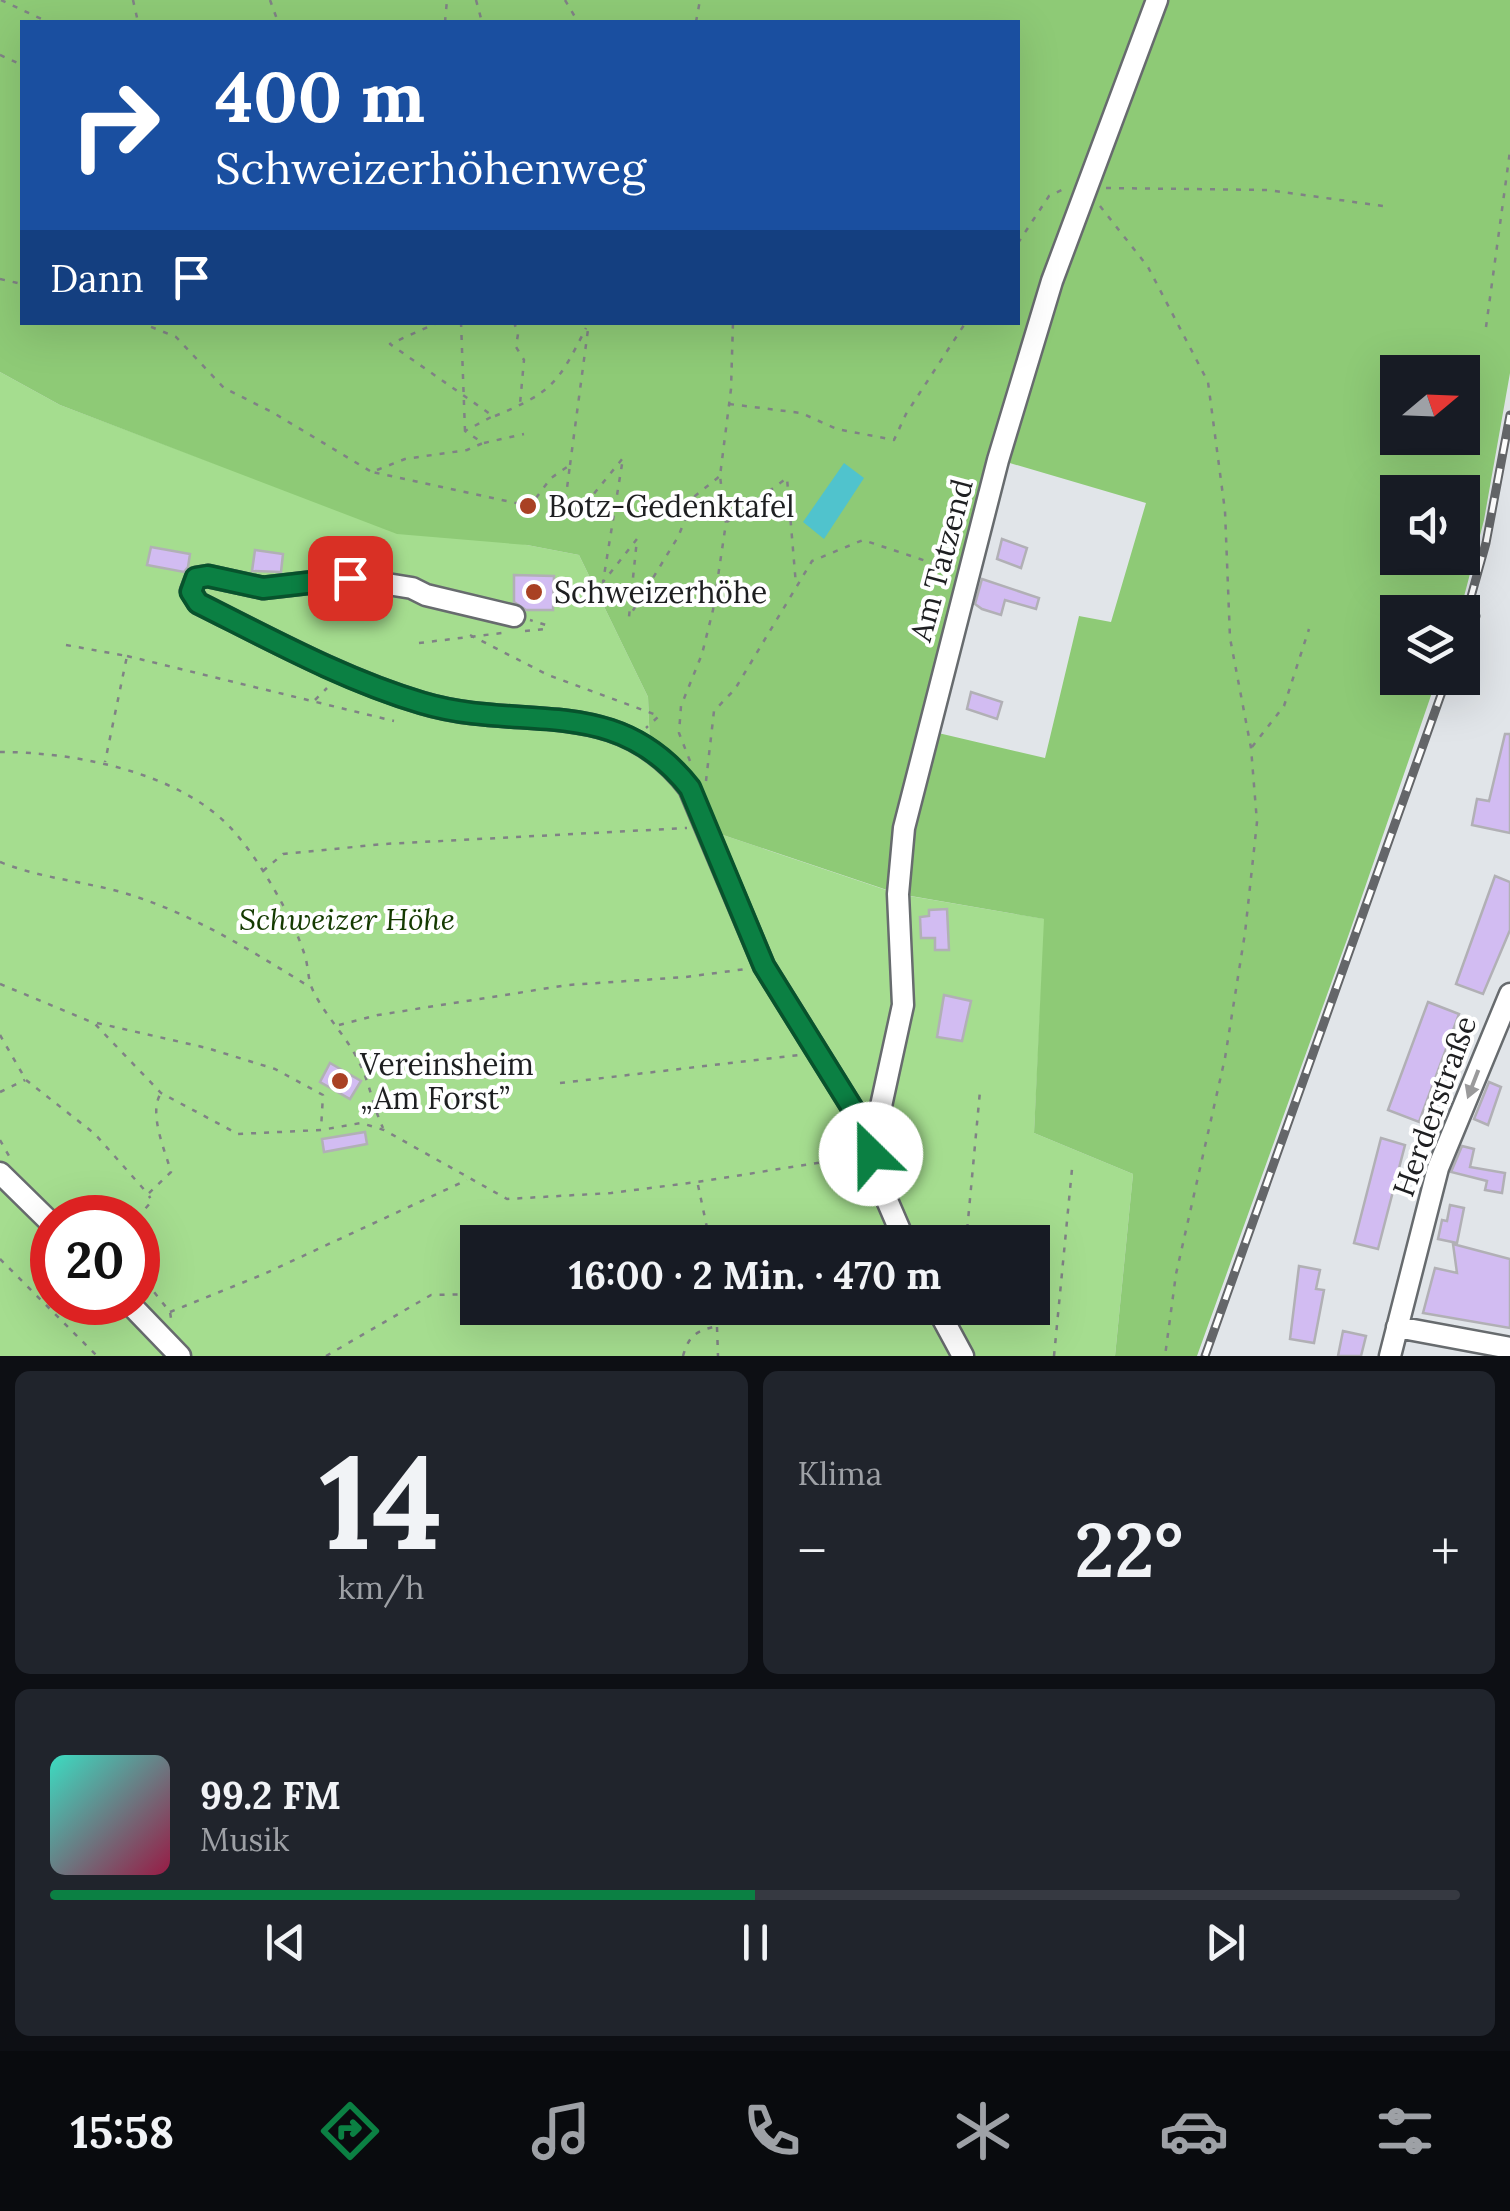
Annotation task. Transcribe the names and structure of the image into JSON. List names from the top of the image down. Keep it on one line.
{"streets":{"street":["Am Tatzend","Herderstraße"]},"one_way":["Herderstraße"],"parks":["Schweizer Höhe"],"places":["Botz-Gedenktafel","Schweizerhöhe","Vereinsheim „Am Forst”"],"north":"right","page":{"turn":["400 m","Schweizerhöhenweg"],"then":"Dann","limit":"20","trip":"16:00 · 2 Min. · 470 m","tile":[["14","km/h"],"Klima"],"heat":["−","22°","+"],"song":["99.2 FM","Musik"],"tabs":"15:58"}}
